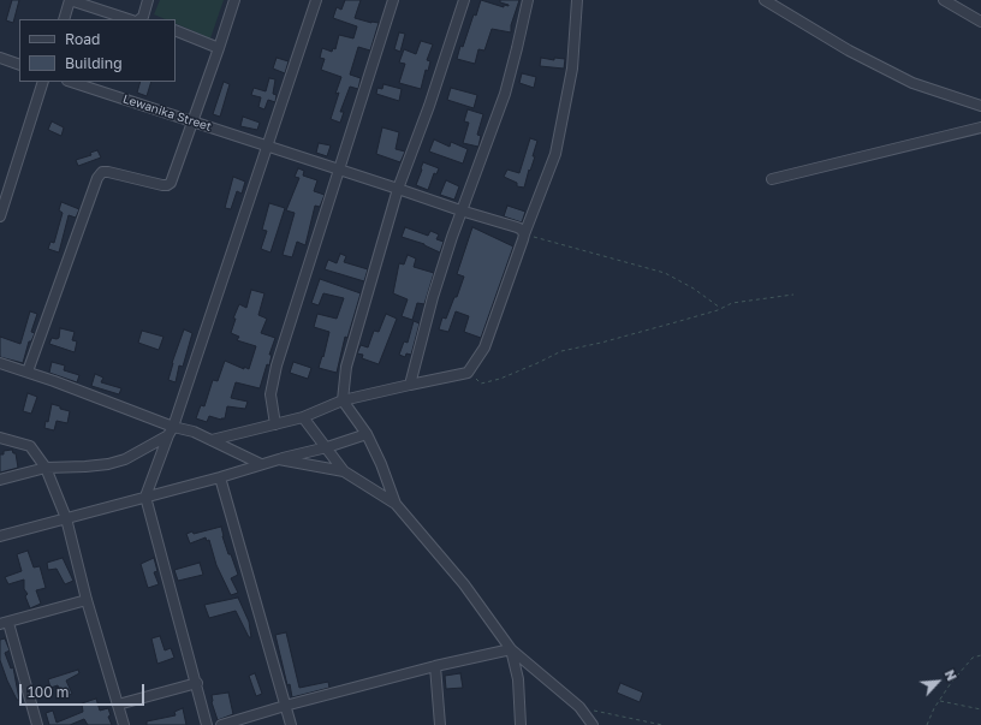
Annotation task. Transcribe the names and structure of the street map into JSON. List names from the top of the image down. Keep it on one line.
{"streets":{"street":["Lewanika Street"]},"legend":["Road","Building"],"scale_bar":"100 m","north":"top right"}
